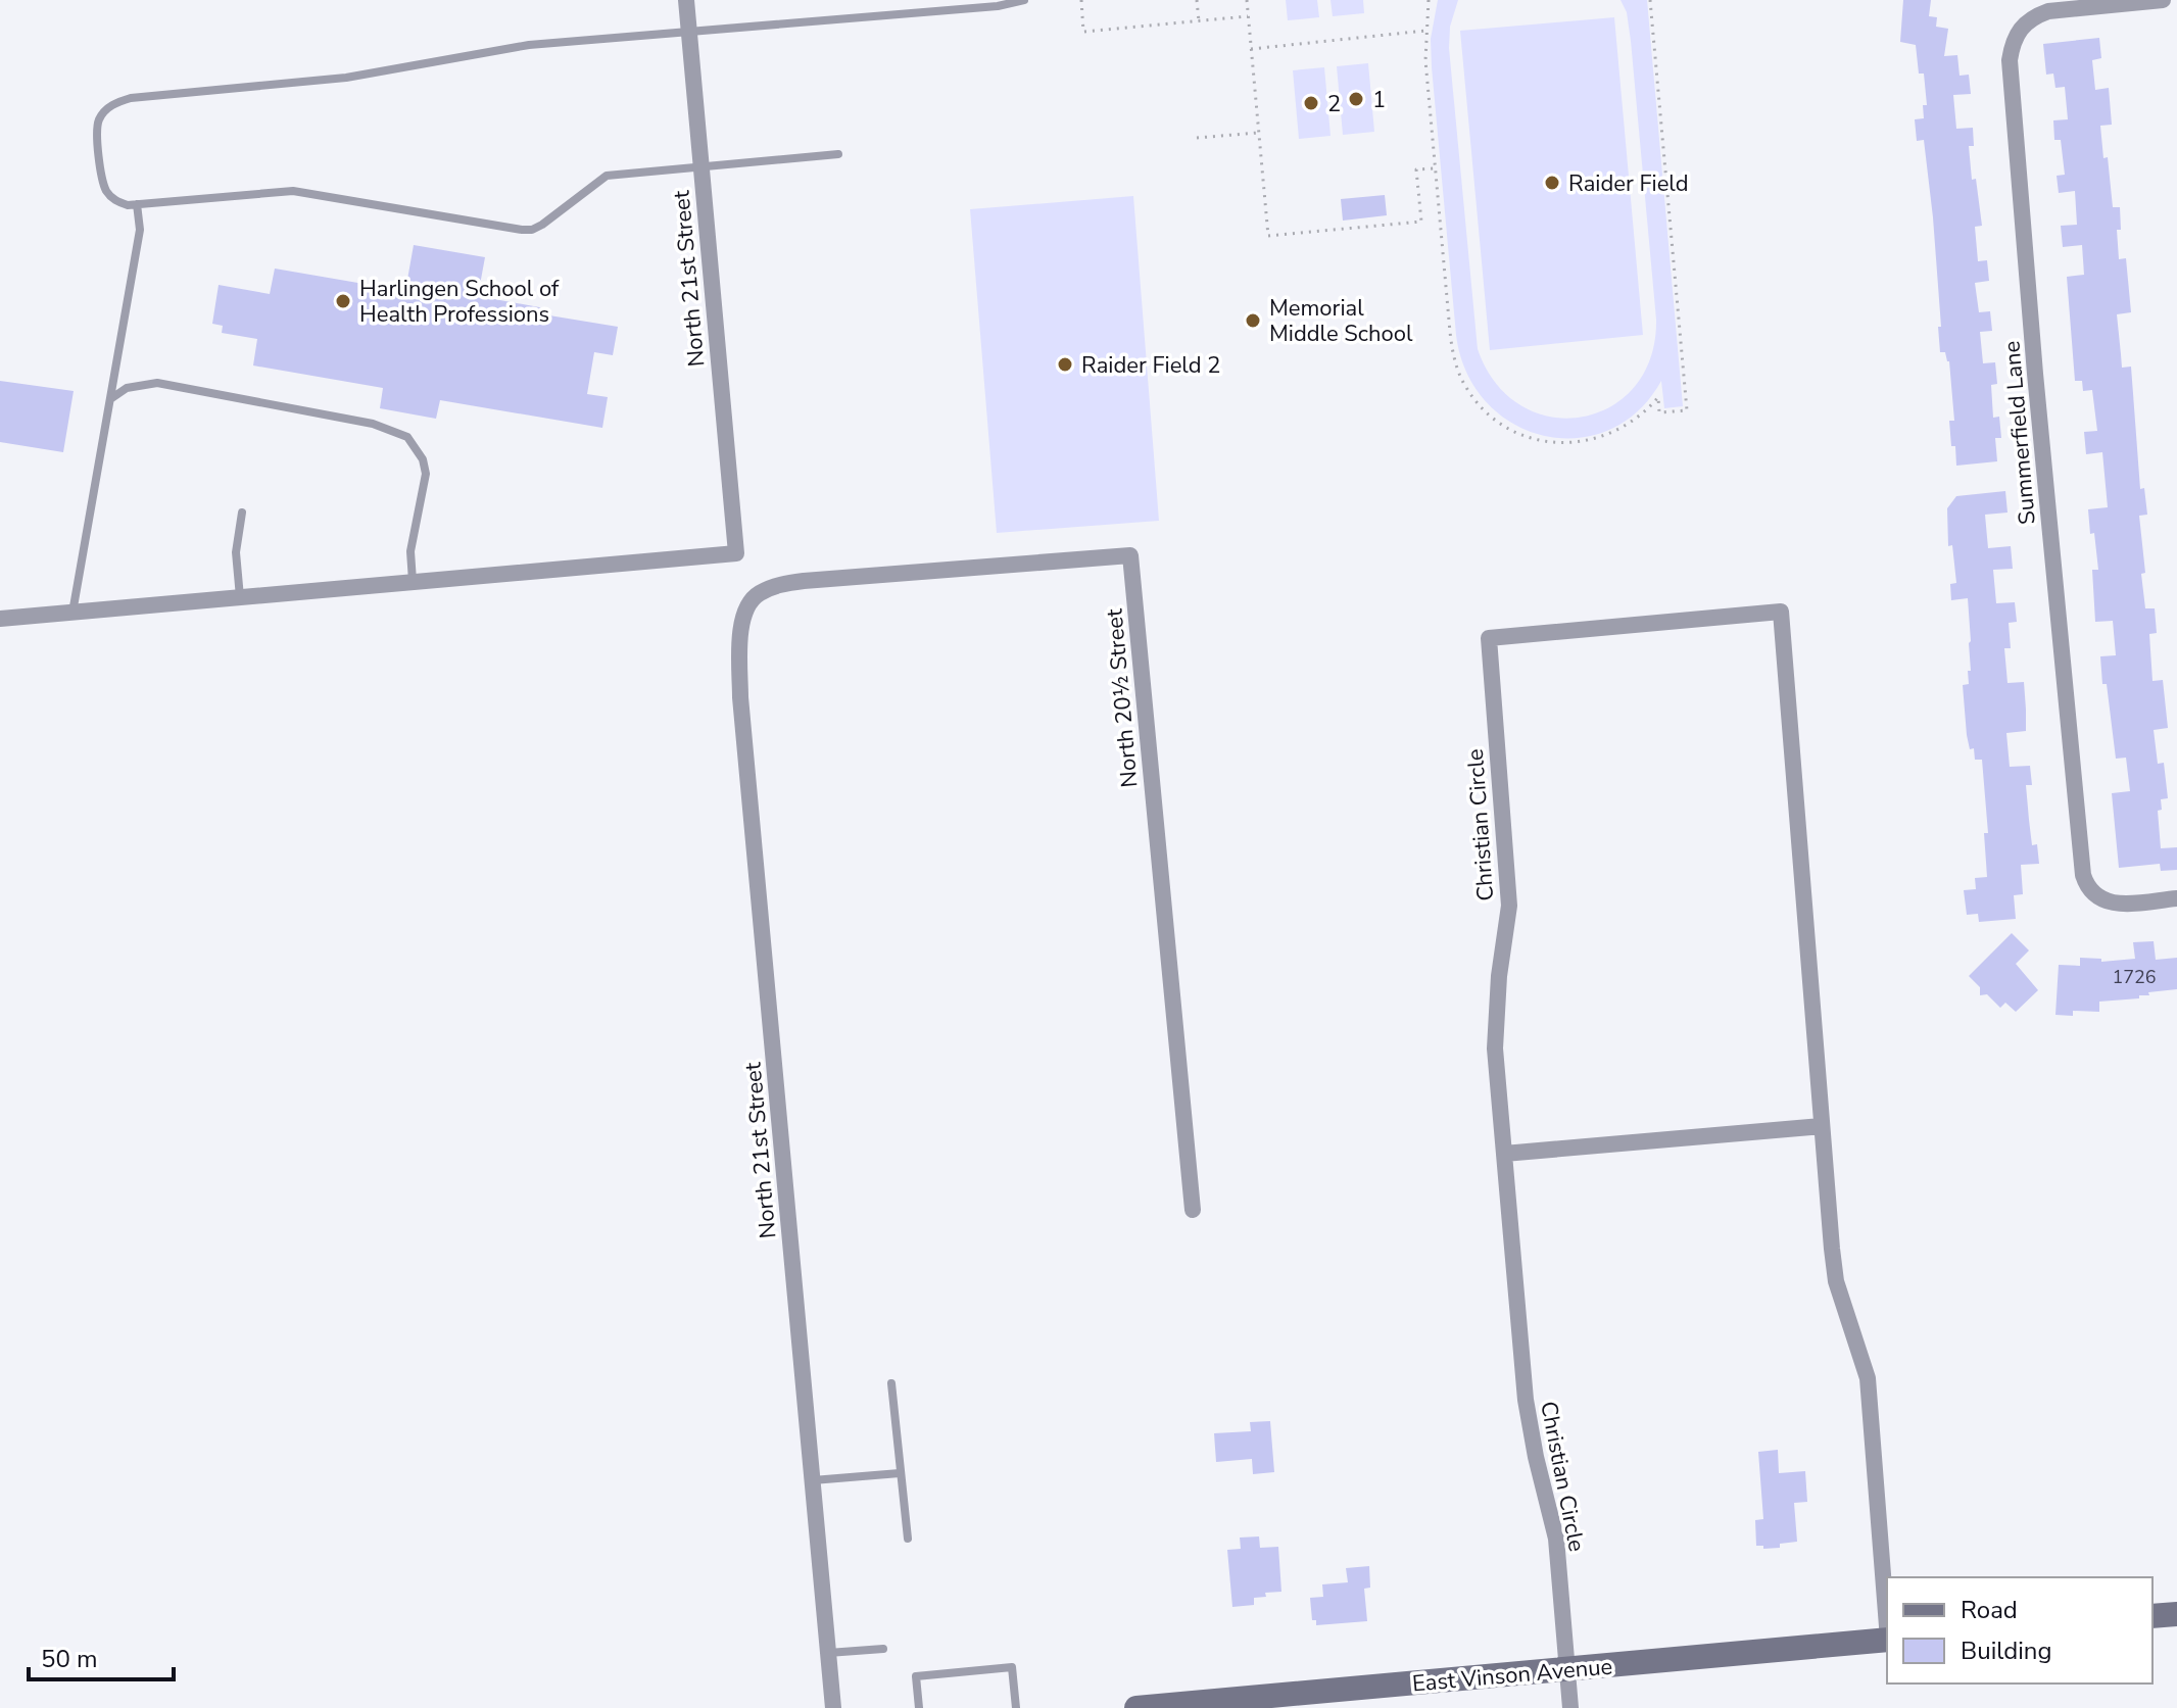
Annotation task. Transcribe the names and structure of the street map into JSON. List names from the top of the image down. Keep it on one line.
{"streets":{"street":["North 21st Street","Summerfield Lane","North 20½ Street","Christian Circle","East Vinson Avenue"]},"crossings":[["North 21st Street","North 20½ Street"],["Christian Circle","East Vinson Avenue"]],"places":["1","2","Raider Field","Harlingen School of Health Professions","Memorial Middle School","Raider Field 2"],"house_numbers":["1726"],"legend":["Road","Building"],"scale_bar":"50 m"}
